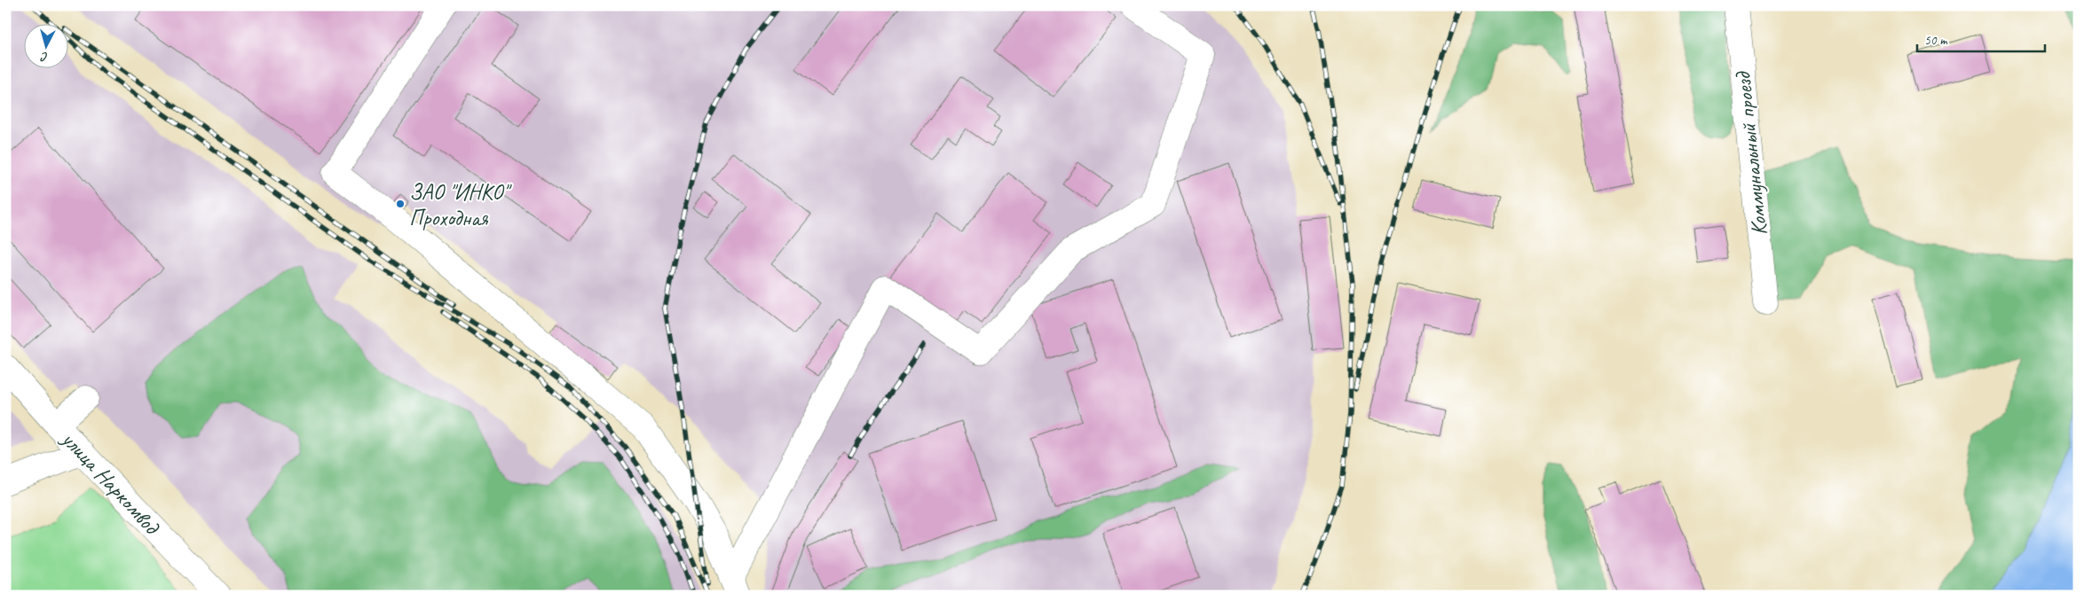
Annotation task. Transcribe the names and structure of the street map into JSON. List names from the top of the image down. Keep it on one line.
{"streets":{"street":["Коммунальный проезд","улица Наркомвод"]},"places":["ЗАО \"ИНКО\" Проходная"],"scale_bar":"50 m","north":"bottom"}
